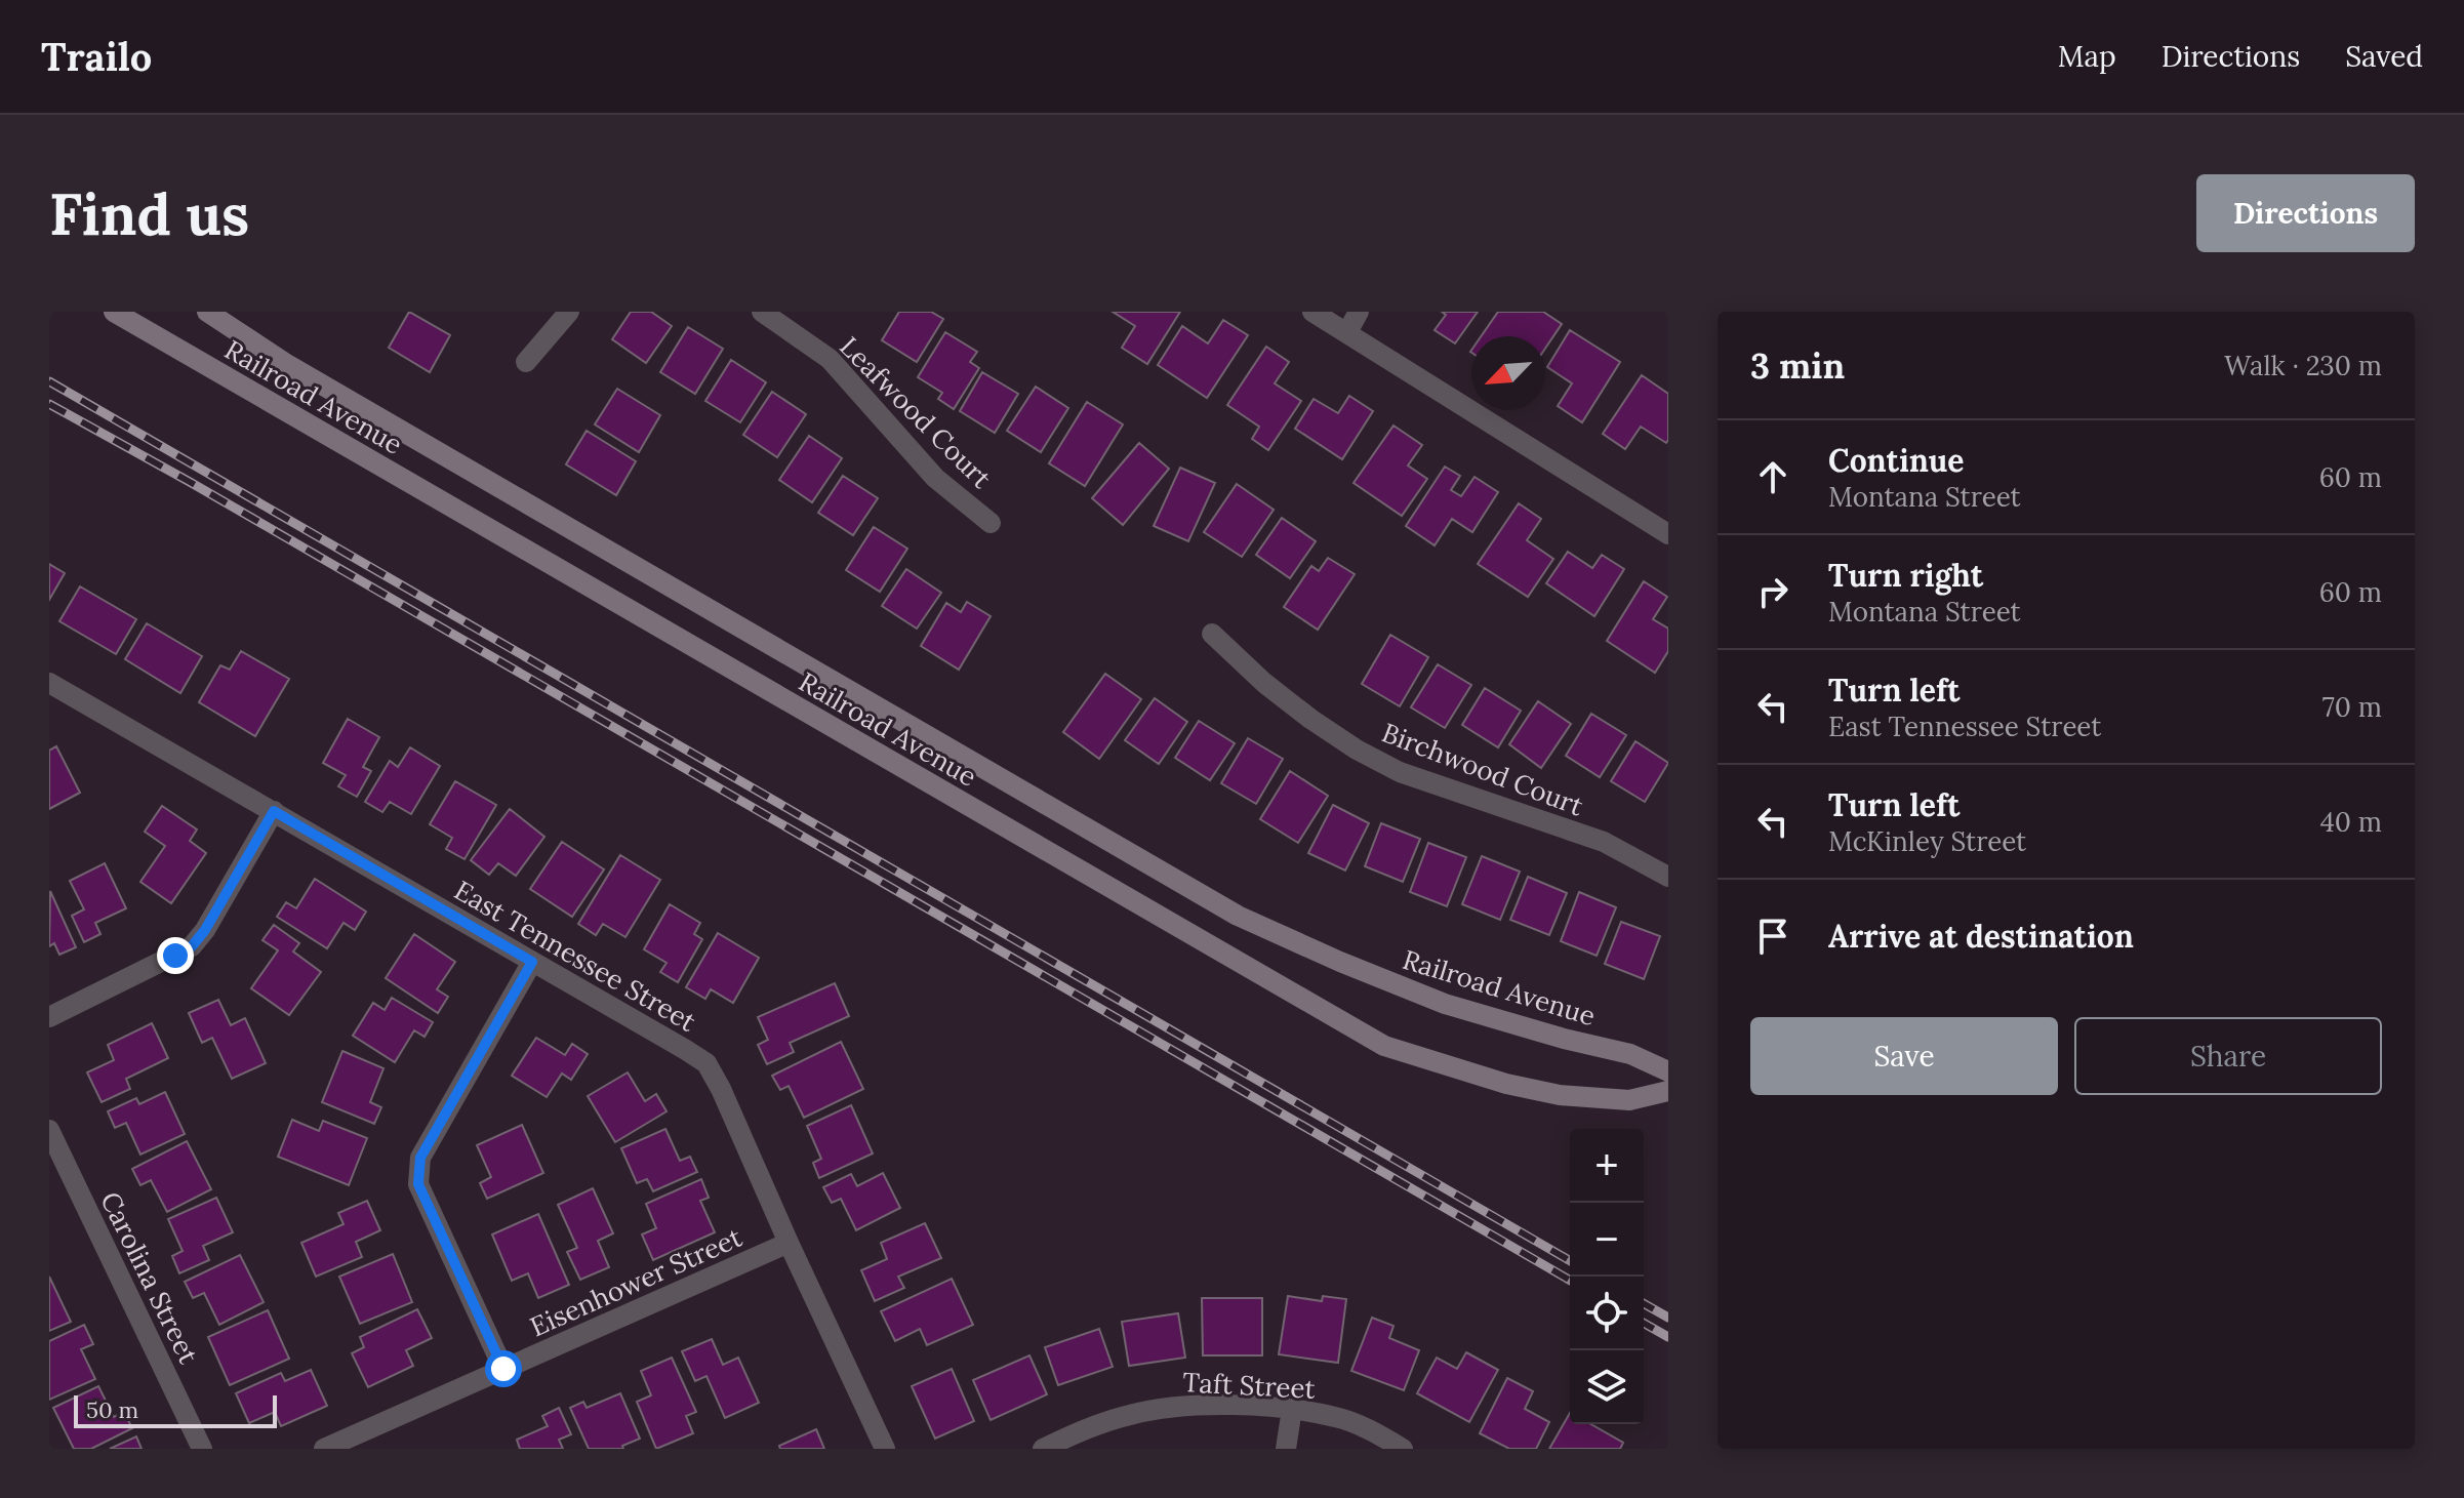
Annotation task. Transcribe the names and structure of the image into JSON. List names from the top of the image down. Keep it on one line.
{"streets":{"street":["Railroad Avenue","Leafwood Court","Birchwood Court","East Tennessee Street","Carolina Street","Eisenhower Street","Taft Street"]},"crossings":[["East Tennessee Street","Eisenhower Street"]],"scale_bar":"50 m","north":"bottom left","page":{"header":"Trailo","nav":["Map","Directions","Saved"],"buttons":["Directions",["Save","Share"]],"title":"Find us","heading":["3 min","Walk · 230 m"],"list":[["Continue","Montana Street","60 m"],["Turn right","Montana Street","60 m"],["Turn left","East Tennessee Street","70 m"],["Turn left","McKinley Street","40 m"],"Arrive at destination"],"map_buttons":["+","−"],"scale":"50 m"}}
